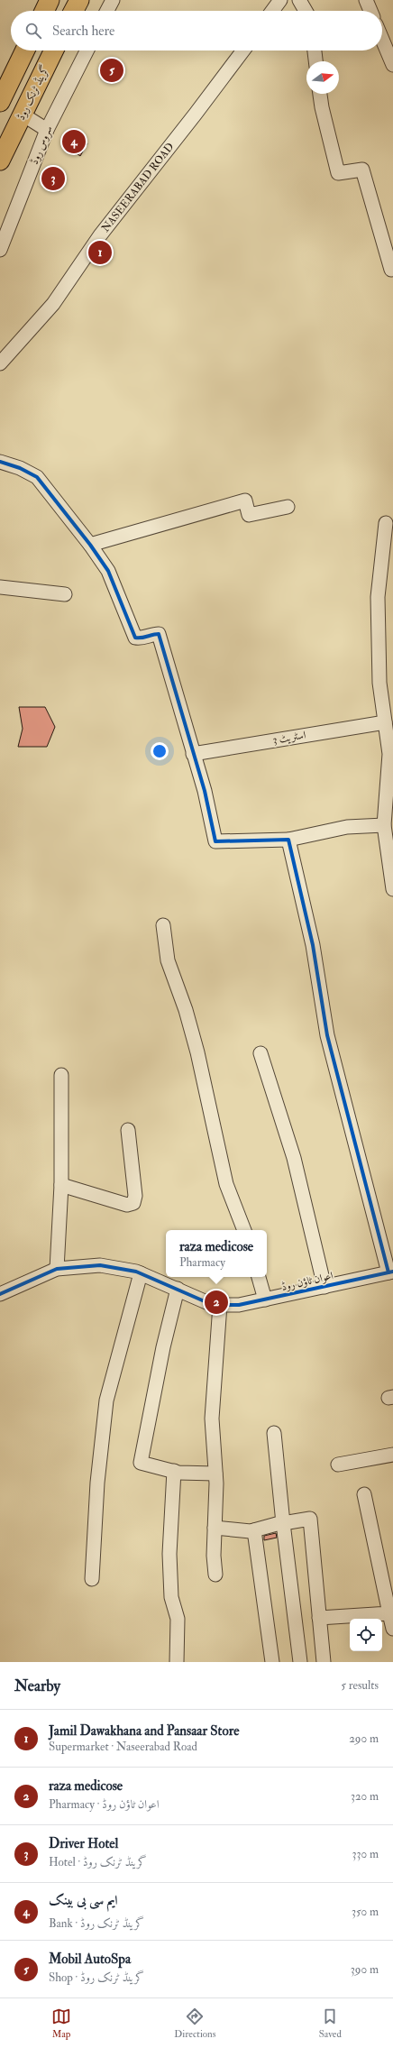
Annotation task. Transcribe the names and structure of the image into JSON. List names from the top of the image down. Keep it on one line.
{"streets":{"highway":["گرینڈ ٹرنک روڈ"],"street":["سروس روڈ","NASEERABAD ROAD","اسٹریٹ 3","اعوان ٹاؤن روڈ"]},"north":"right","page":{"search":"Search here","pins":["5","4","3","1","2"],"popup":["raza medicose","Pharmacy"],"heading":["Nearby","5 results"],"list":[{"mark":"1","name":"Jamil Dawakhana and Pansaar Store","note":"Supermarket · Naseerabad Road","value":"290 m"},{"mark":"2","name":"raza medicose","note":"Pharmacy · اعوان ٹاؤن روڈ","value":"320 m"},{"mark":"3","name":"Driver Hotel","note":"Hotel · گرینڈ ٹرنک روڈ","value":"330 m"},{"mark":"4","name":"ایم سی بی بینک","note":"Bank · گرینڈ ٹرنک روڈ","value":"350 m"},{"mark":"5","name":"Mobil AutoSpa","note":"Shop · گرینڈ ٹرنک روڈ","value":"390 m"}],"nav":["Map","Directions","Saved"]}}
